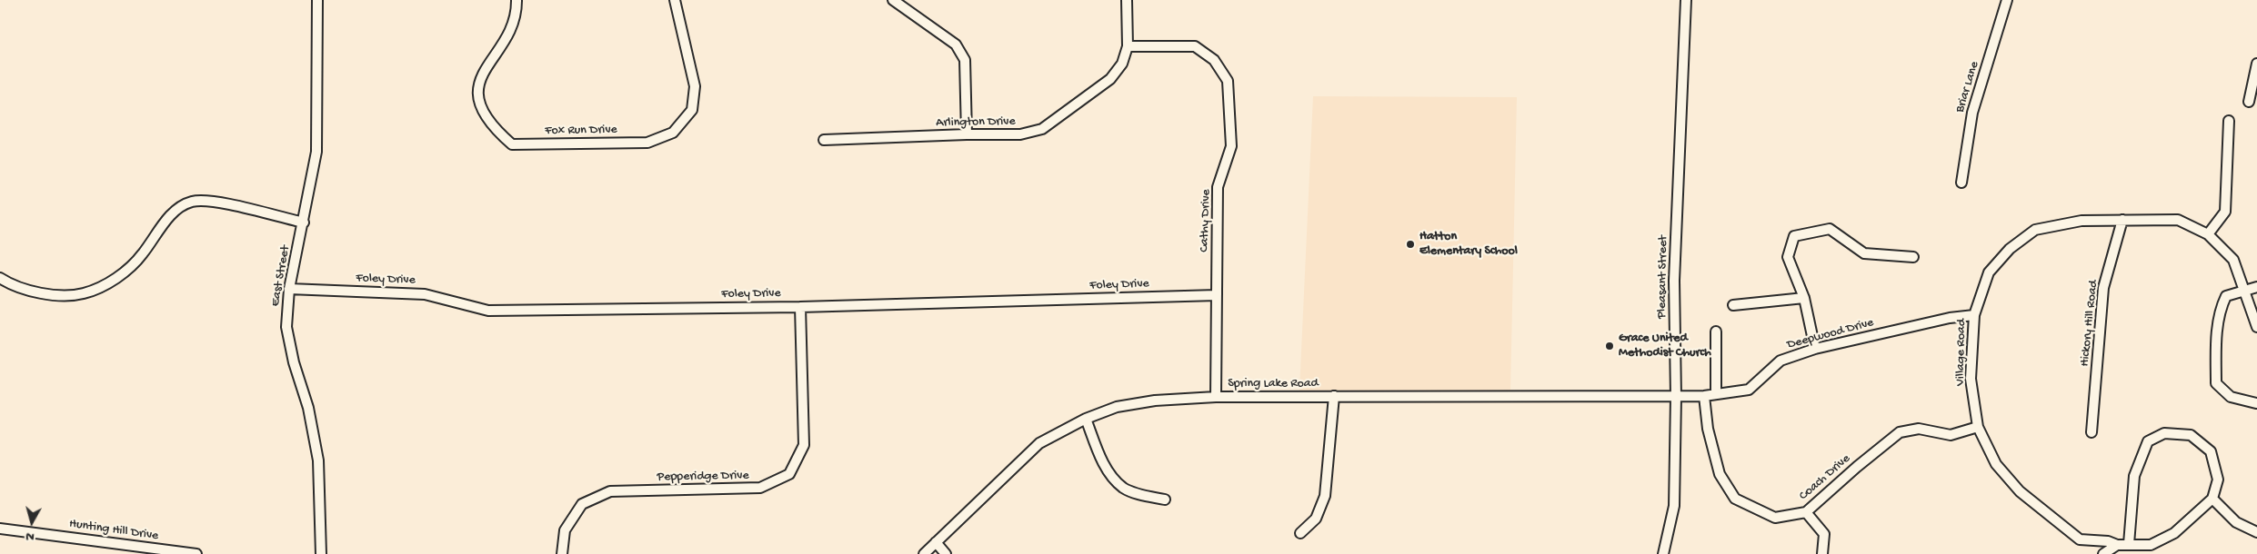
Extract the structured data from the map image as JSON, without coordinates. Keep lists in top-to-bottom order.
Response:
{
  "streets": {
    "street": [
      "Briar Lane",
      "Arlington Drive",
      "Fox Run Drive",
      "Cathy Drive",
      "East Street",
      "Pleasant Street",
      "Foley Drive",
      "Hickory Hill Road",
      "Deepwood Drive",
      "Village Road",
      "Spring Lake Road",
      "Pepperidge Drive",
      "Coach Drive",
      "Hunting Hill Drive"
    ]
  },
  "crossings": [
    ["Arlington Drive", "Cathy Drive"],
    ["Cathy Drive", "Foley Drive"],
    ["Cathy Drive", "Spring Lake Road"],
    ["East Street", "Foley Drive"],
    ["Pleasant Street", "Deepwood Drive"],
    ["Pleasant Street", "Spring Lake Road"],
    ["Foley Drive", "Pepperidge Drive"],
    ["Hickory Hill Road", "Village Road"],
    ["Deepwood Drive", "Village Road"],
    ["Deepwood Drive", "Spring Lake Road"],
    ["Deepwood Drive", "Coach Drive"],
    ["Village Road", "Coach Drive"]
  ],
  "places": ["Hatton Elementary School", "Grace United Methodist Church"],
  "north": "bottom"
}
